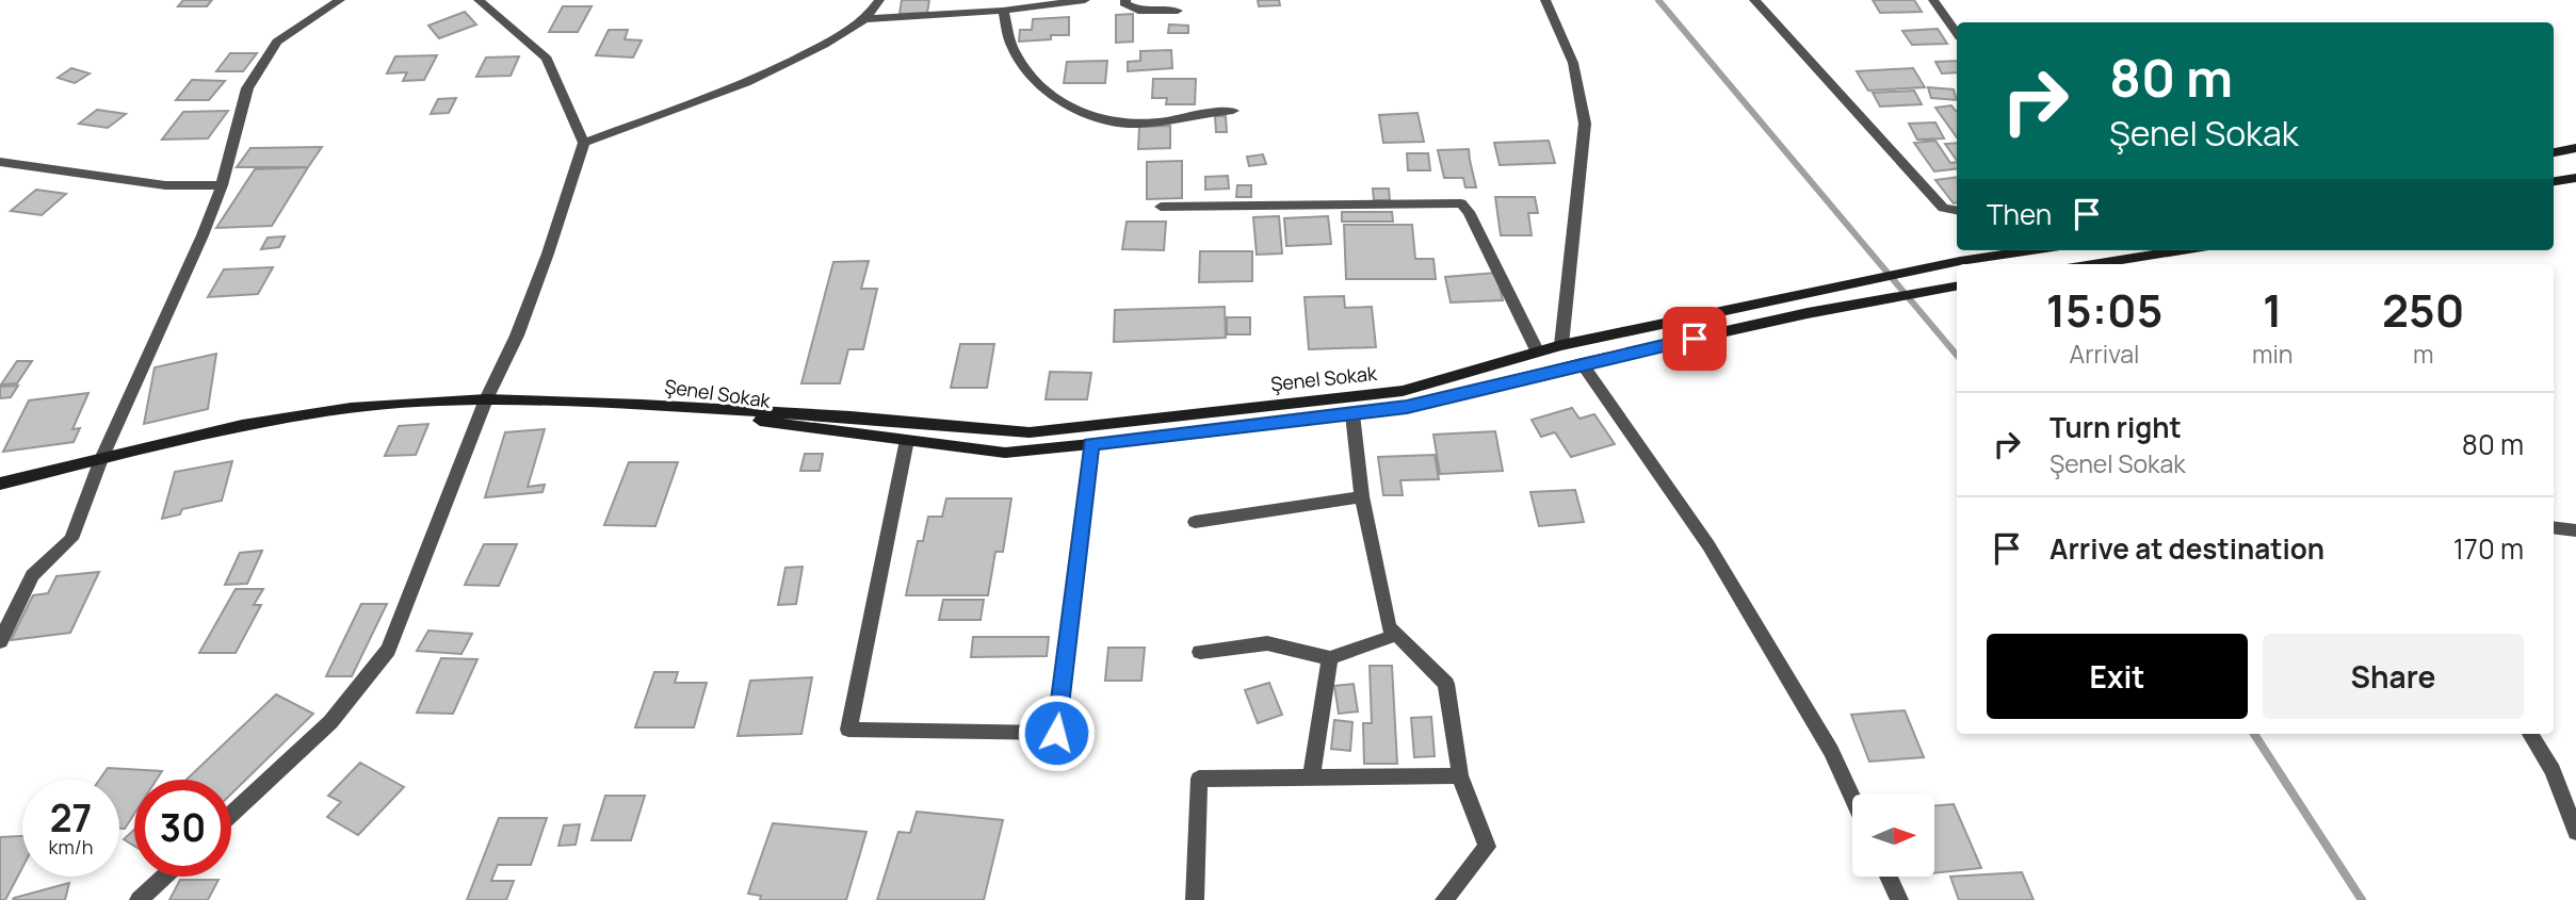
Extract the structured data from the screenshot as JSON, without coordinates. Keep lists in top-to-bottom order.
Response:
{
  "streets": {
    "street": ["Şenel Sokak"]
  },
  "north": "right",
  "page": {
    "turn": ["80 m", "Şenel Sokak"],
    "then": "Then",
    "eta": [
      "15:05",
      "Arrival",
      "1",
      "min",
      "250",
      "m"
    ],
    "list": [
      {
        "name": "Turn right",
        "note": "Şenel Sokak",
        "value": "80 m"
      },
      {
        "name": "Arrive at destination",
        "value": "170 m"
      }
    ],
    "buttons": ["Exit", "Share"],
    "speed": "27 km/h",
    "limit": "30"
  }
}
